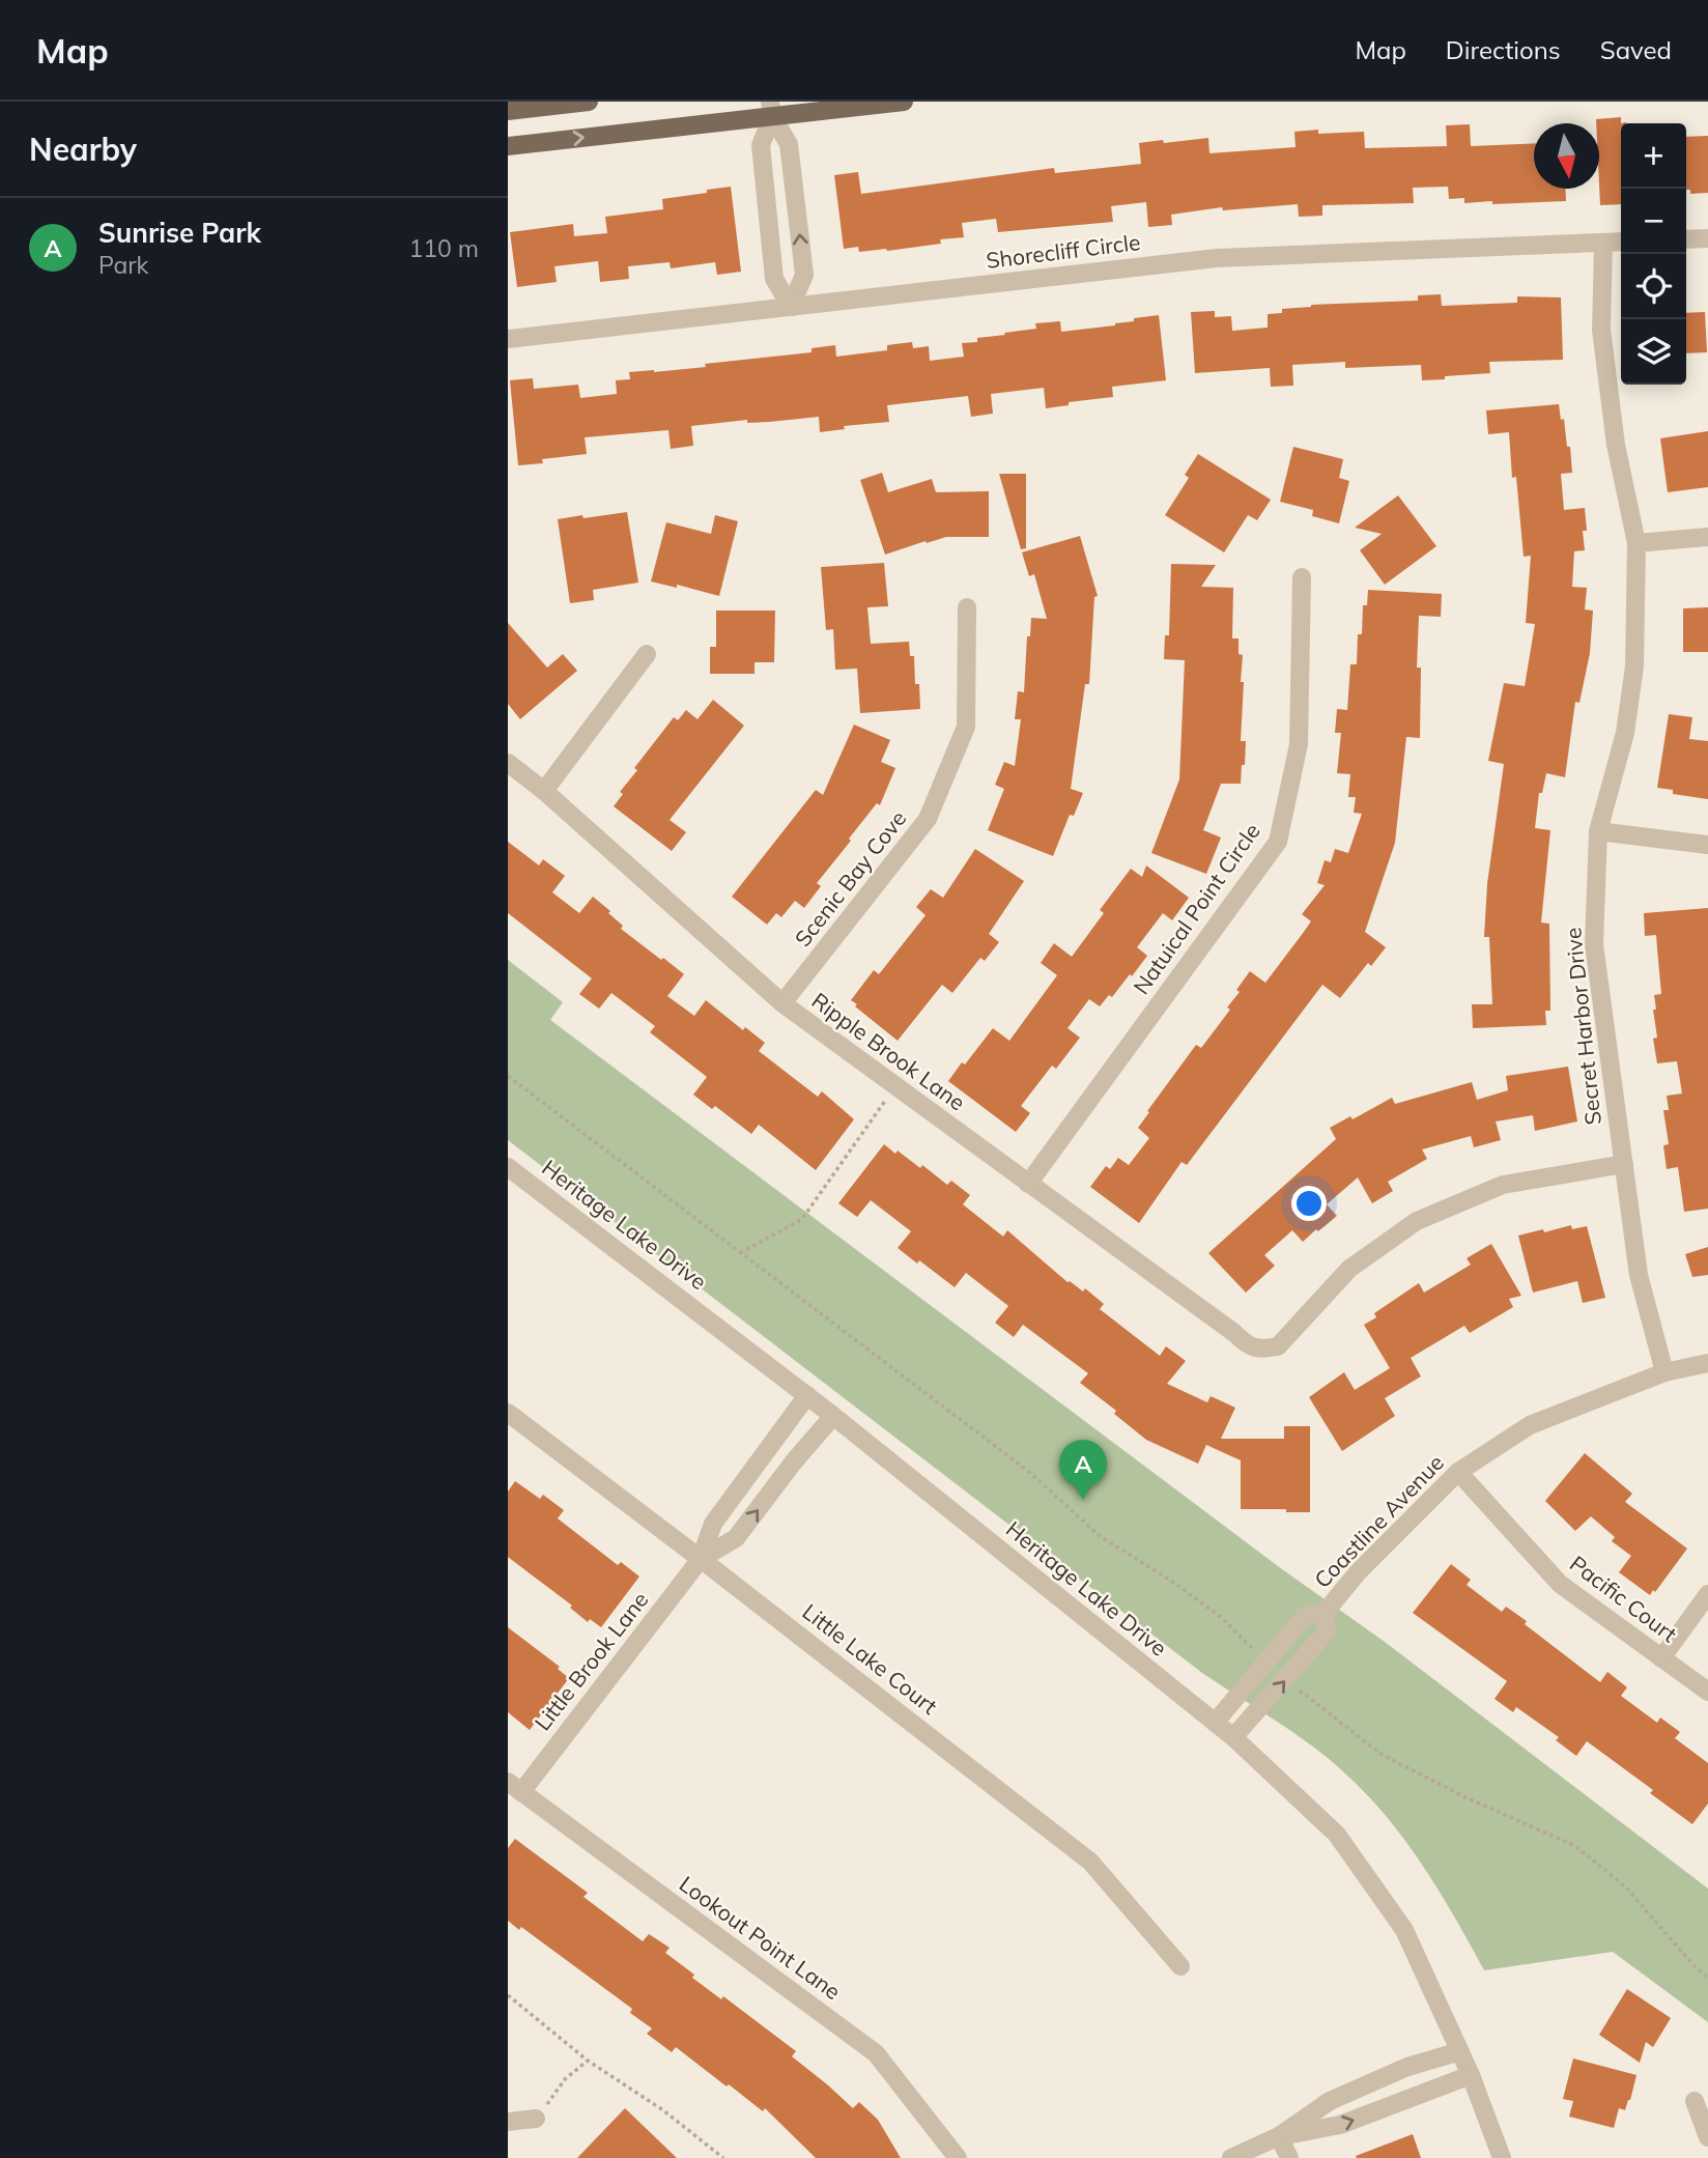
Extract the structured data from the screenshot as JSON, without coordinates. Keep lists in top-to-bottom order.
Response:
{
  "streets": {
    "street": [
      "Shorecliff Circle",
      "Scenic Bay Cove",
      "Natuical Point Circle",
      "Secret Harbor Drive",
      "Ripple Brook Lane",
      "Heritage Lake Drive",
      "Coastline Avenue",
      "Pacific Court",
      "Little Lake Court",
      "Little Brook Lane",
      "Lookout Point Lane"
    ]
  },
  "crossings": [
    ["Shorecliff Circle", "Secret Harbor Drive"],
    ["Scenic Bay Cove", "Ripple Brook Lane"],
    ["Natuical Point Circle", "Ripple Brook Lane"],
    ["Secret Harbor Drive", "Ripple Brook Lane"],
    ["Secret Harbor Drive", "Coastline Avenue"],
    ["Heritage Lake Drive", "Coastline Avenue"],
    ["Heritage Lake Drive", "Little Brook Lane"],
    ["Coastline Avenue", "Pacific Court"],
    ["Little Lake Court", "Little Brook Lane"],
    ["Little Brook Lane", "Lookout Point Lane"]
  ],
  "north": "bottom",
  "page": {
    "header": "Map",
    "nav": ["Map", "Directions", "Saved"],
    "heading": "Nearby",
    "map_buttons": ["+", "−"],
    "list": [
      {
        "mark": "A",
        "name": "Sunrise Park",
        "note": "Park",
        "value": "110 m"
      }
    ],
    "pins": "A"
  }
}
